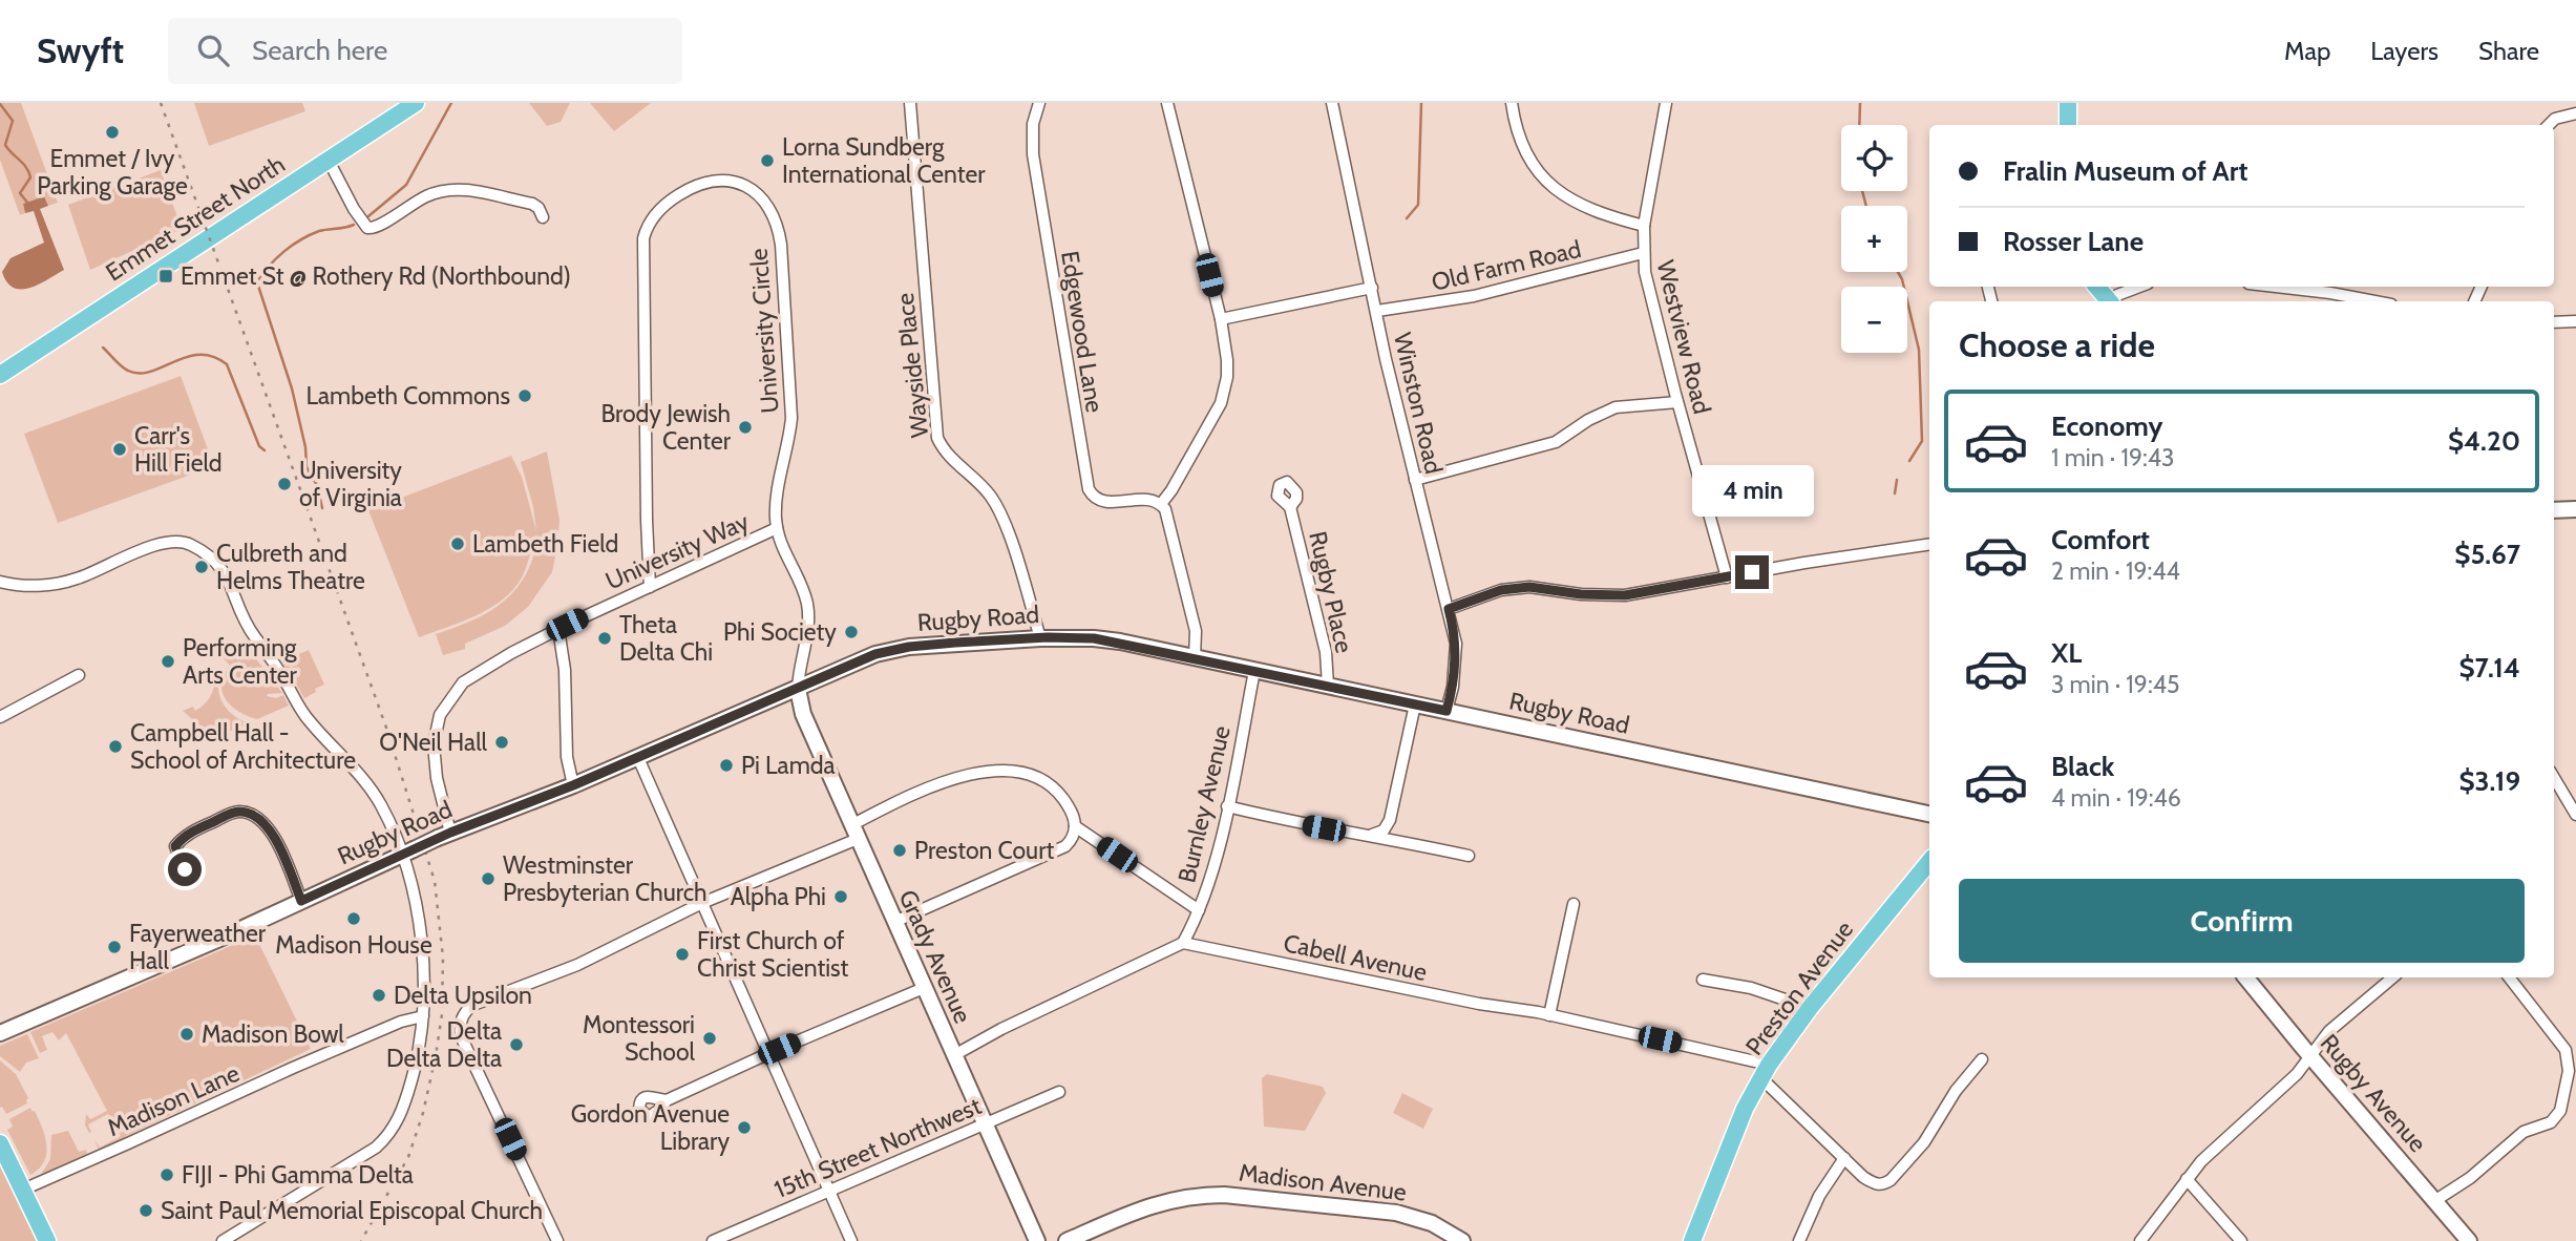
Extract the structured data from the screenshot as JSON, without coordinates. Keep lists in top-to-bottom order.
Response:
{
  "streets": {
    "main road": ["Emmet Street North", "Preston Avenue"],
    "street": [
      "Old Farm Road",
      "University Circle",
      "Edgewood Lane",
      "Westview Road",
      "Wayside Place",
      "Winston Road",
      "University Way",
      "Rugby Place",
      "Rugby Road",
      "Burnley Avenue",
      "Grady Avenue",
      "Cabell Avenue",
      "Rugby Avenue",
      "Madison Lane",
      "15th Street Northwest",
      "Madison Avenue"
    ]
  },
  "crossings": [
    ["Old Farm Road", "Westview Road"],
    ["Old Farm Road", "Winston Road"],
    ["University Circle", "University Way"],
    ["University Circle", "Rugby Road"],
    ["University Circle", "Grady Avenue"],
    ["Wayside Place", "Rugby Road"],
    ["Winston Road", "Rugby Road"],
    ["University Way", "Rugby Road"],
    ["Rugby Place", "Rugby Road"],
    ["Rugby Road", "Burnley Avenue"],
    ["Rugby Road", "Grady Avenue"],
    ["Burnley Avenue", "Cabell Avenue"],
    ["Grady Avenue", "15th Street Northwest"],
    ["Cabell Avenue", "Preston Avenue"]
  ],
  "places": {
    "other": [
      "Emmet / Ivy Parking Garage",
      "Lorna Sundberg International Center",
      "Lambeth Commons",
      "Brody Jewish Center",
      "Carr's Hill Field",
      "University of Virginia",
      "Lambeth Field",
      "Culbreth and Helms Theatre",
      "Phi Society",
      "Theta Delta Chi",
      "Performing Arts Center",
      "O'Neil Hall",
      "Campbell Hall - School of Architecture",
      "Pi Lamda",
      "Preston Court",
      "Westminster Presbyterian Church",
      "Alpha Phi",
      "Madison House",
      "Fayerweather Hall",
      "First Church of Christ Scientist",
      "Delta Upsilon",
      "Madison Bowl",
      "Montessori School",
      "Delta Delta Delta",
      "Gordon Avenue Library",
      "FIJI - Phi Gamma Delta",
      "Saint Paul Memorial Episcopal Church"
    ],
    "transit": ["Emmet St @ Rothery Rd (Northbound)"]
  },
  "page": {
    "header": "Swyft",
    "search": "Search here",
    "nav": ["Map", "Layers", "Share"],
    "map_buttons": ["+", "−"],
    "banner": ["Fralin Museum of Art", "Rosser Lane"],
    "heading": "Choose a ride",
    "list": [
      {
        "name": "Economy",
        "note": "1 min · 19:43",
        "value": "$4.20"
      },
      {
        "name": "Comfort",
        "note": "2 min · 19:44",
        "value": "$5.67"
      },
      {
        "name": "XL",
        "note": "3 min · 19:45",
        "value": "$7.14"
      },
      {
        "name": "Black",
        "note": "4 min · 19:46",
        "value": "$3.19"
      }
    ],
    "bubble": "4 min",
    "buttons": "Confirm"
  }
}
